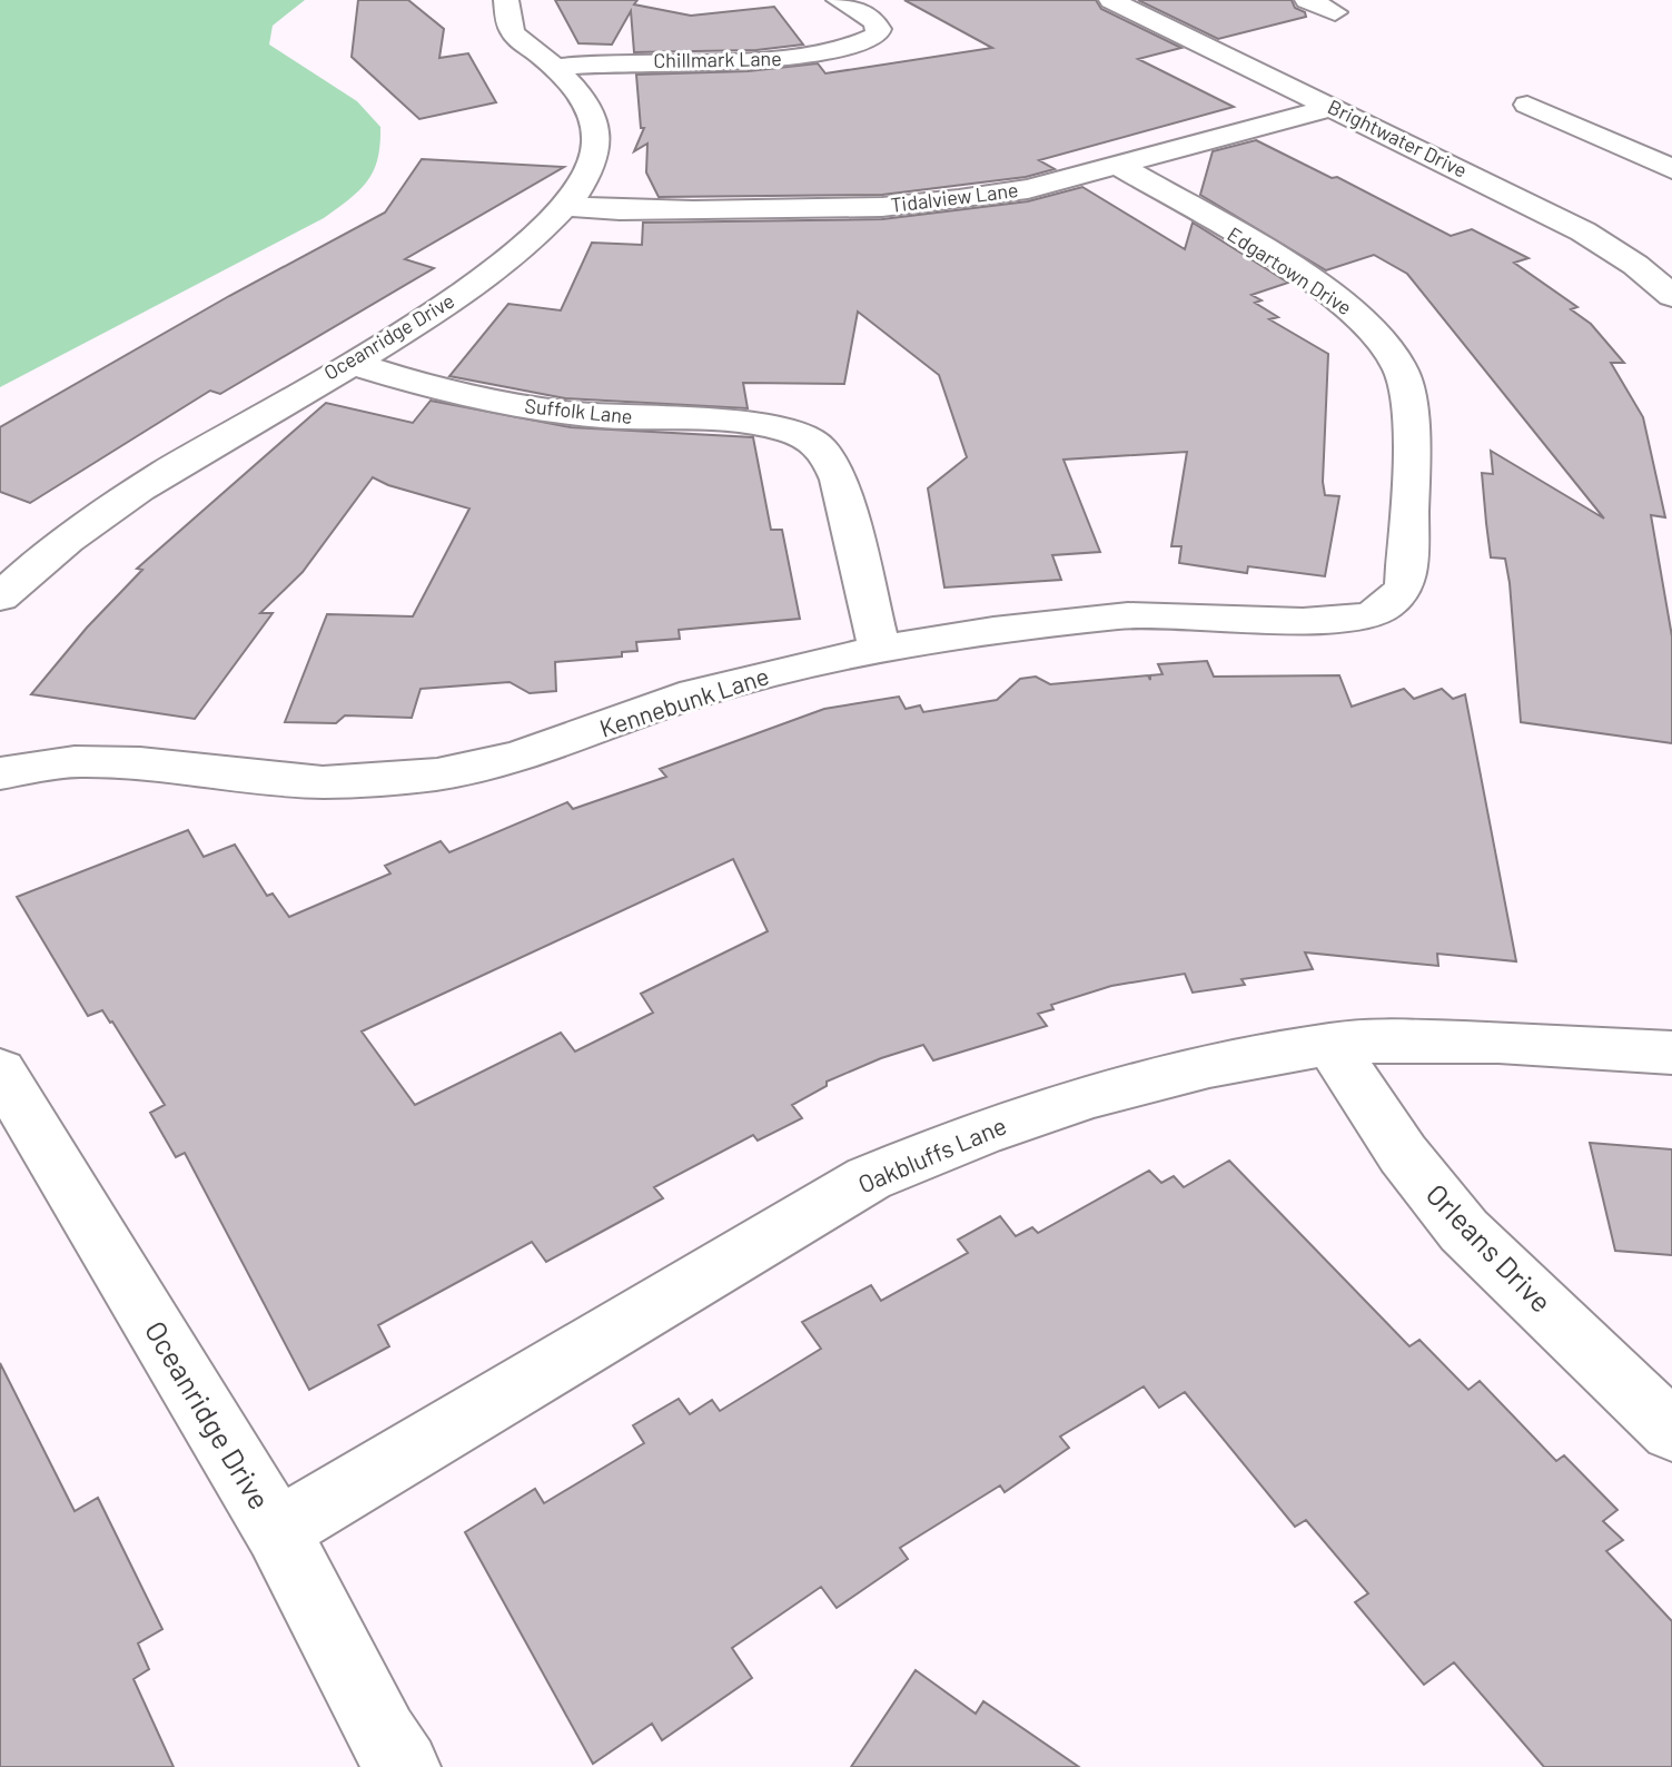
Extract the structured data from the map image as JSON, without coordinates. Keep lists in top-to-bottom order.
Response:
{
  "streets": {
    "street": [
      "Chillmark Lane",
      "Brightwater Drive",
      "Tidalview Lane",
      "Edgartown Drive",
      "Oceanridge Drive",
      "Suffolk Lane",
      "Kennebunk Lane",
      "Oakbluffs Lane",
      "Orleans Drive"
    ]
  },
  "crossings": [
    ["Chillmark Lane", "Oceanridge Drive"],
    ["Brightwater Drive", "Tidalview Lane"],
    ["Tidalview Lane", "Edgartown Drive"],
    ["Tidalview Lane", "Oceanridge Drive"],
    ["Edgartown Drive", "Kennebunk Lane"],
    ["Oceanridge Drive", "Suffolk Lane"],
    ["Oceanridge Drive", "Oakbluffs Lane"],
    ["Suffolk Lane", "Kennebunk Lane"],
    ["Oakbluffs Lane", "Orleans Drive"]
  ]
}
